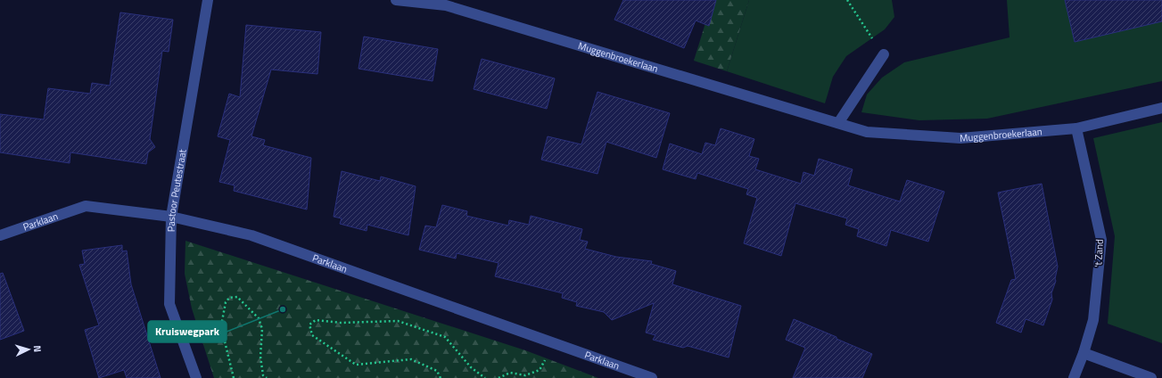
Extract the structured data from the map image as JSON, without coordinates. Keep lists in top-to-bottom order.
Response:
{
  "streets": {
    "street": [
      "Muggenbroekerlaan",
      "Pastoor Peutestraat",
      "Parklaan",
      "'t Zand"
    ]
  },
  "crossings": [
    ["Muggenbroekerlaan", "'t Zand"],
    ["Pastoor Peutestraat", "Parklaan"]
  ],
  "places": ["Kruiswegpark"],
  "north": "right"
}
